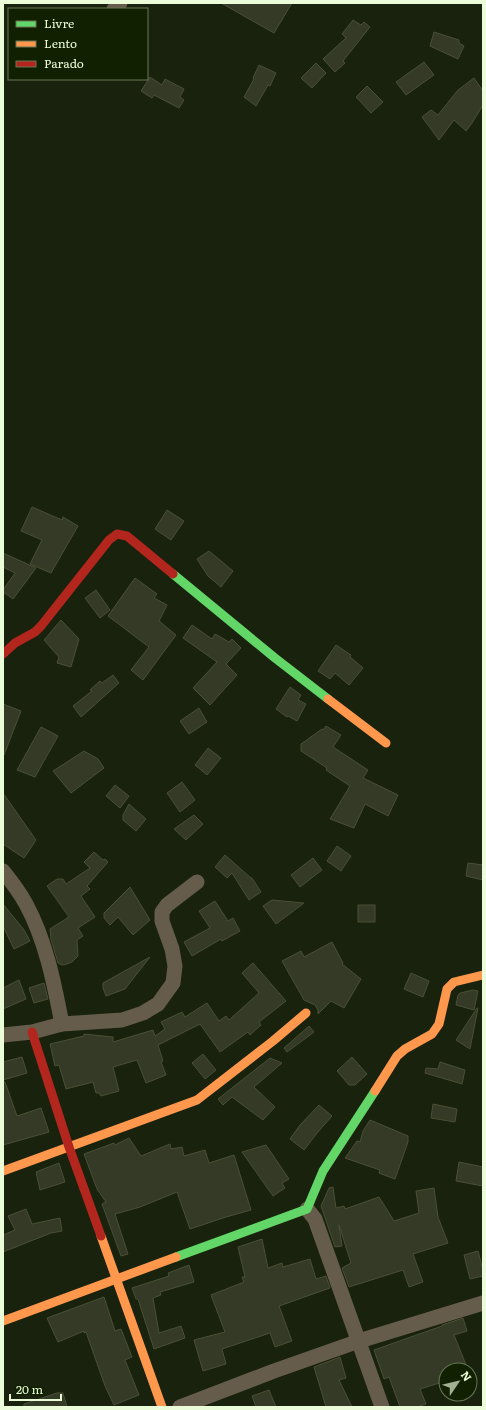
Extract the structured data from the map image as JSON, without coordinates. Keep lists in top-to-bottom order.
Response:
{
  "legend": ["Livre", "Lento", "Parado"],
  "scale_bar": "20 m",
  "north": "top right"
}
